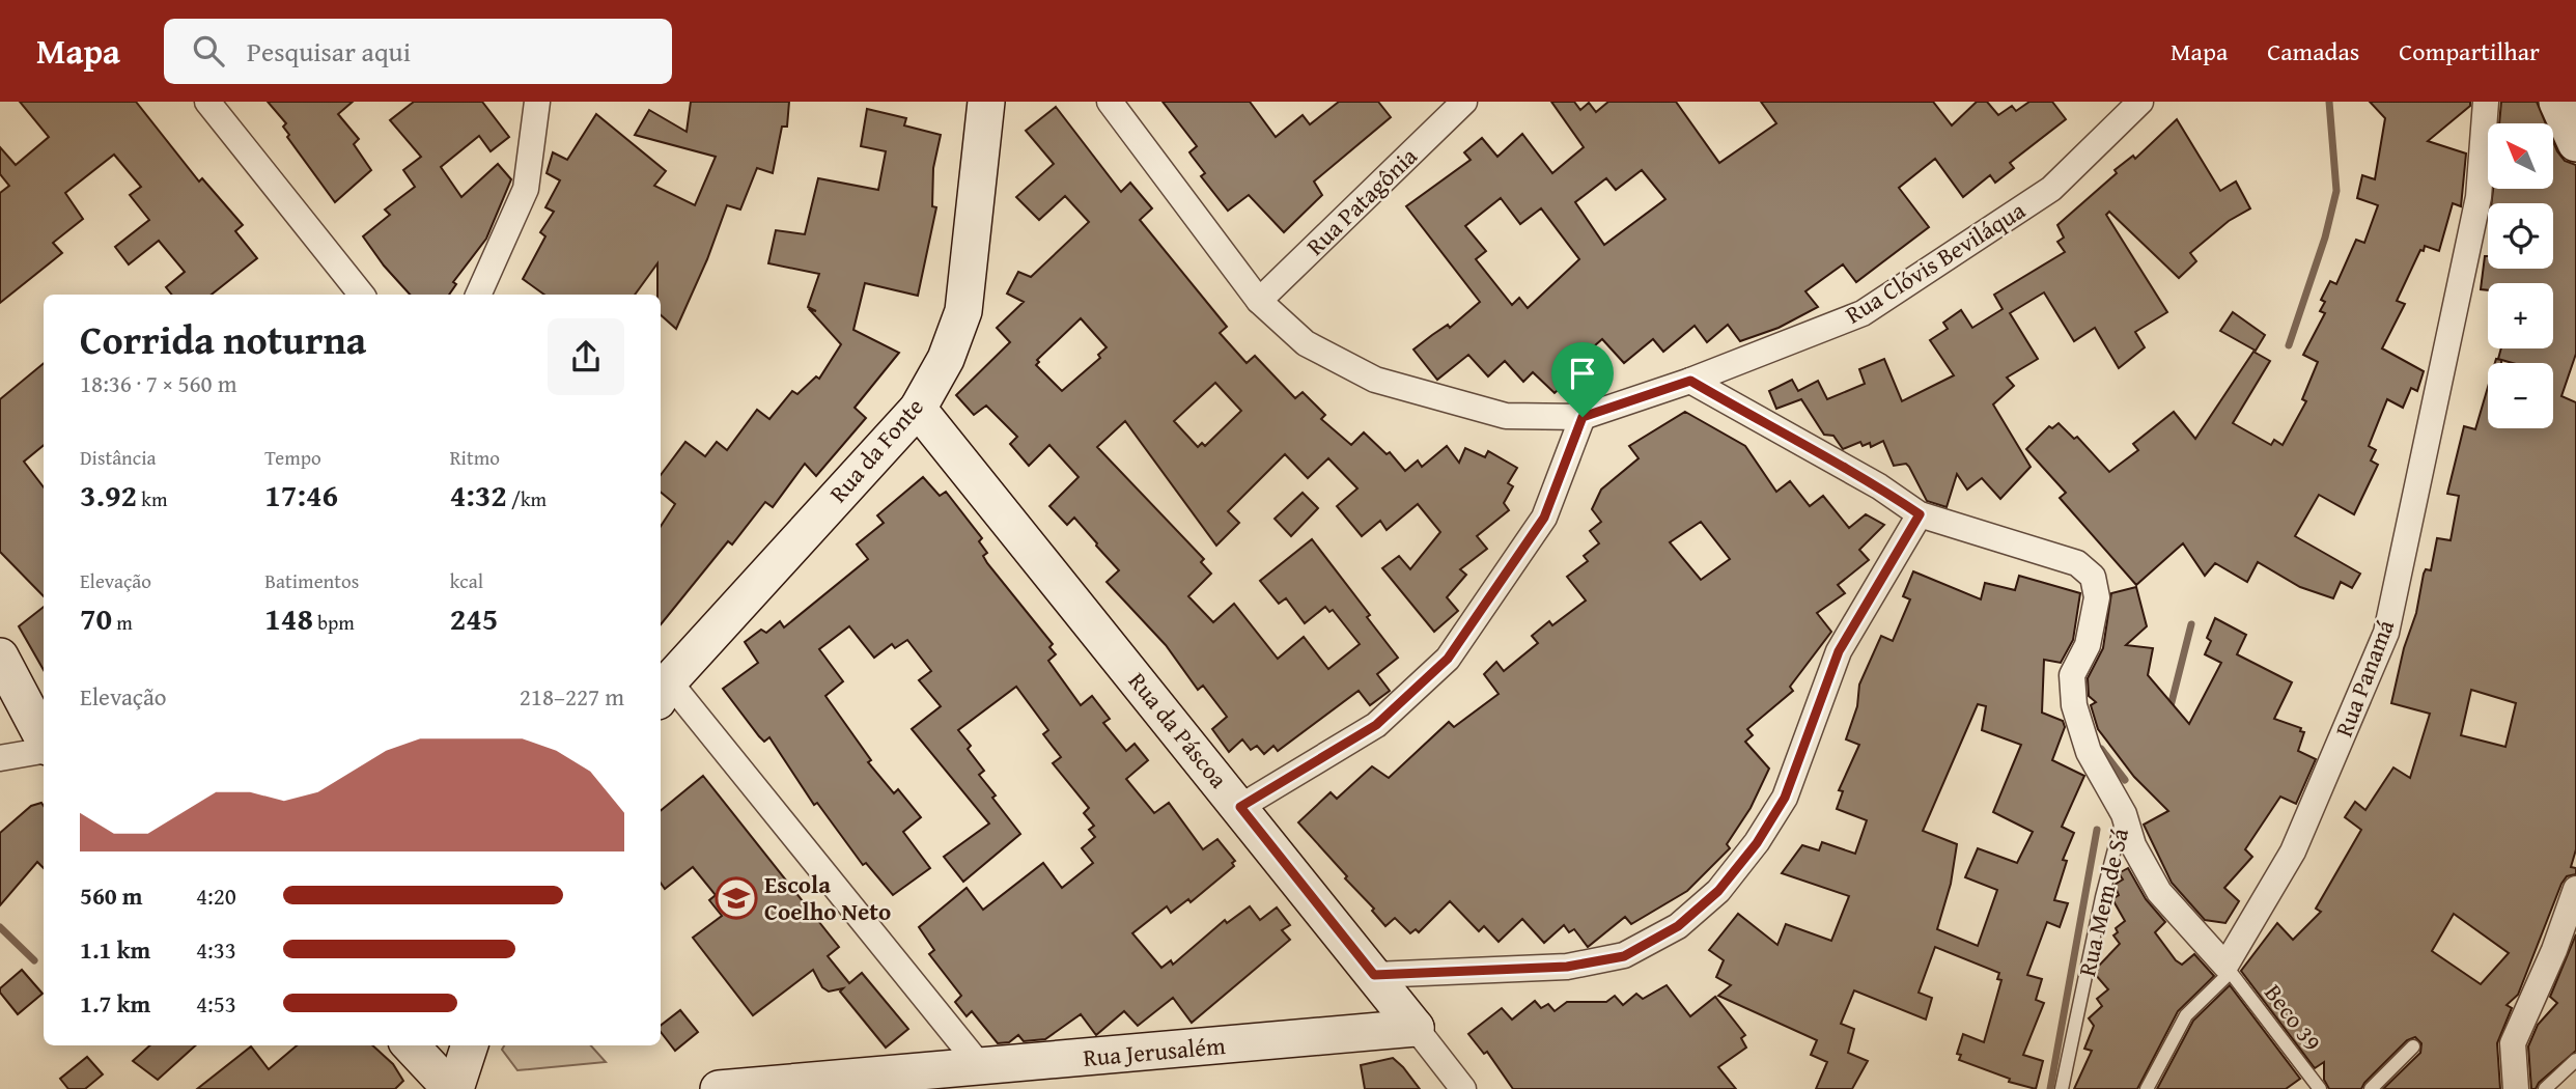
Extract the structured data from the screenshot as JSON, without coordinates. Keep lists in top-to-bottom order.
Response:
{
  "streets": {
    "street": [
      "Rua Patagônia",
      "Rua Clóvis Beviláqua",
      "Rua da Fonte",
      "Rua Panamá",
      "Rua da Páscoa",
      "Rua Mem de Sá",
      "Rua Jerusalém"
    ],
    "lane": ["Beco 39"]
  },
  "crossings": [
    ["Rua Patagônia", "Rua Clóvis Beviláqua"],
    ["Rua da Fonte", "Rua da Páscoa"],
    ["Rua Panamá", "Beco 39"],
    ["Rua da Páscoa", "Rua Jerusalém"]
  ],
  "places": {
    "school or university": ["Escola Coelho Neto"]
  },
  "north": "top left",
  "page": {
    "header": "Mapa",
    "search": "Pesquisar aqui",
    "nav": ["Mapa", "Camadas", "Compartilhar"],
    "map_buttons": ["+", "−"],
    "heading": ["Corrida noturna", "18:36 · 7 × 560 m"],
    "stats": [
      ["Distância", "3.92 km"],
      ["Tempo", "17:46"],
      ["Ritmo", "4:32 /km"],
      ["Elevação", "70 m"],
      ["Batimentos", "148 bpm"],
      ["kcal", "245"]
    ],
    "chart": ["Elevação", "218–227 m"],
    "list": [
      {
        "name": "560 m",
        "note": "4:20"
      },
      {
        "name": "1.1 km",
        "note": "4:33"
      },
      {
        "name": "1.7 km",
        "note": "4:53"
      }
    ]
  }
}
